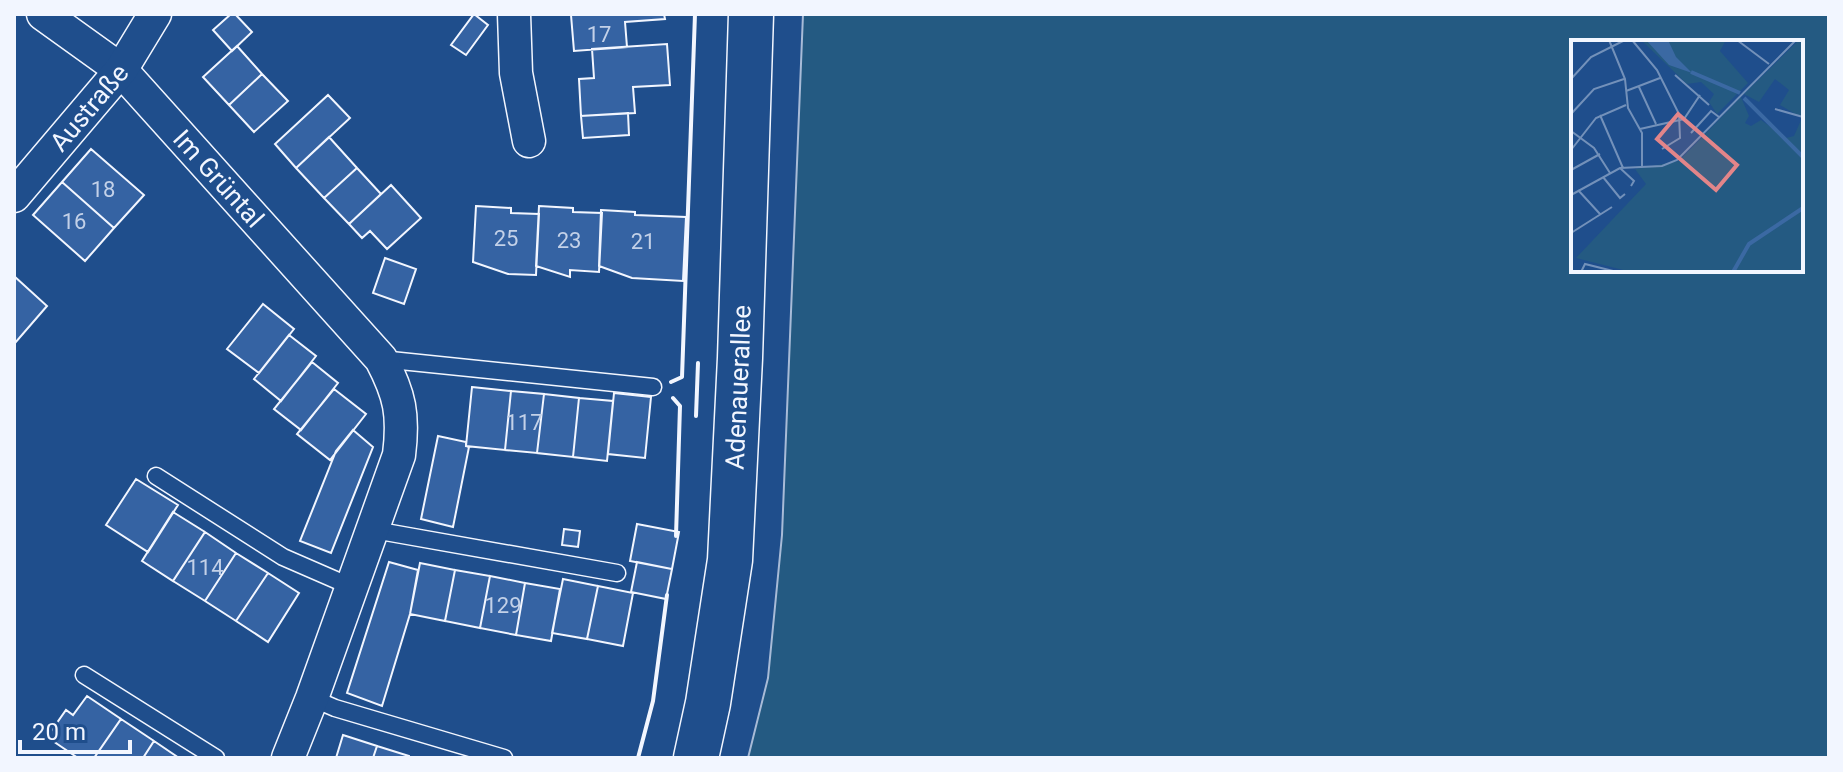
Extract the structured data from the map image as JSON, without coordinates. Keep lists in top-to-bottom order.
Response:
{
  "streets": {
    "main road": ["Adenauerallee"],
    "street": ["Austraße", "Im Grüntal"]
  },
  "crossings": [
    ["Austraße", "Im Grüntal"]
  ],
  "house_numbers": [
    "17",
    "18",
    "16",
    "25",
    "23",
    "21",
    "117",
    "114",
    "129"
  ],
  "scale_bar": "20 m"
}
